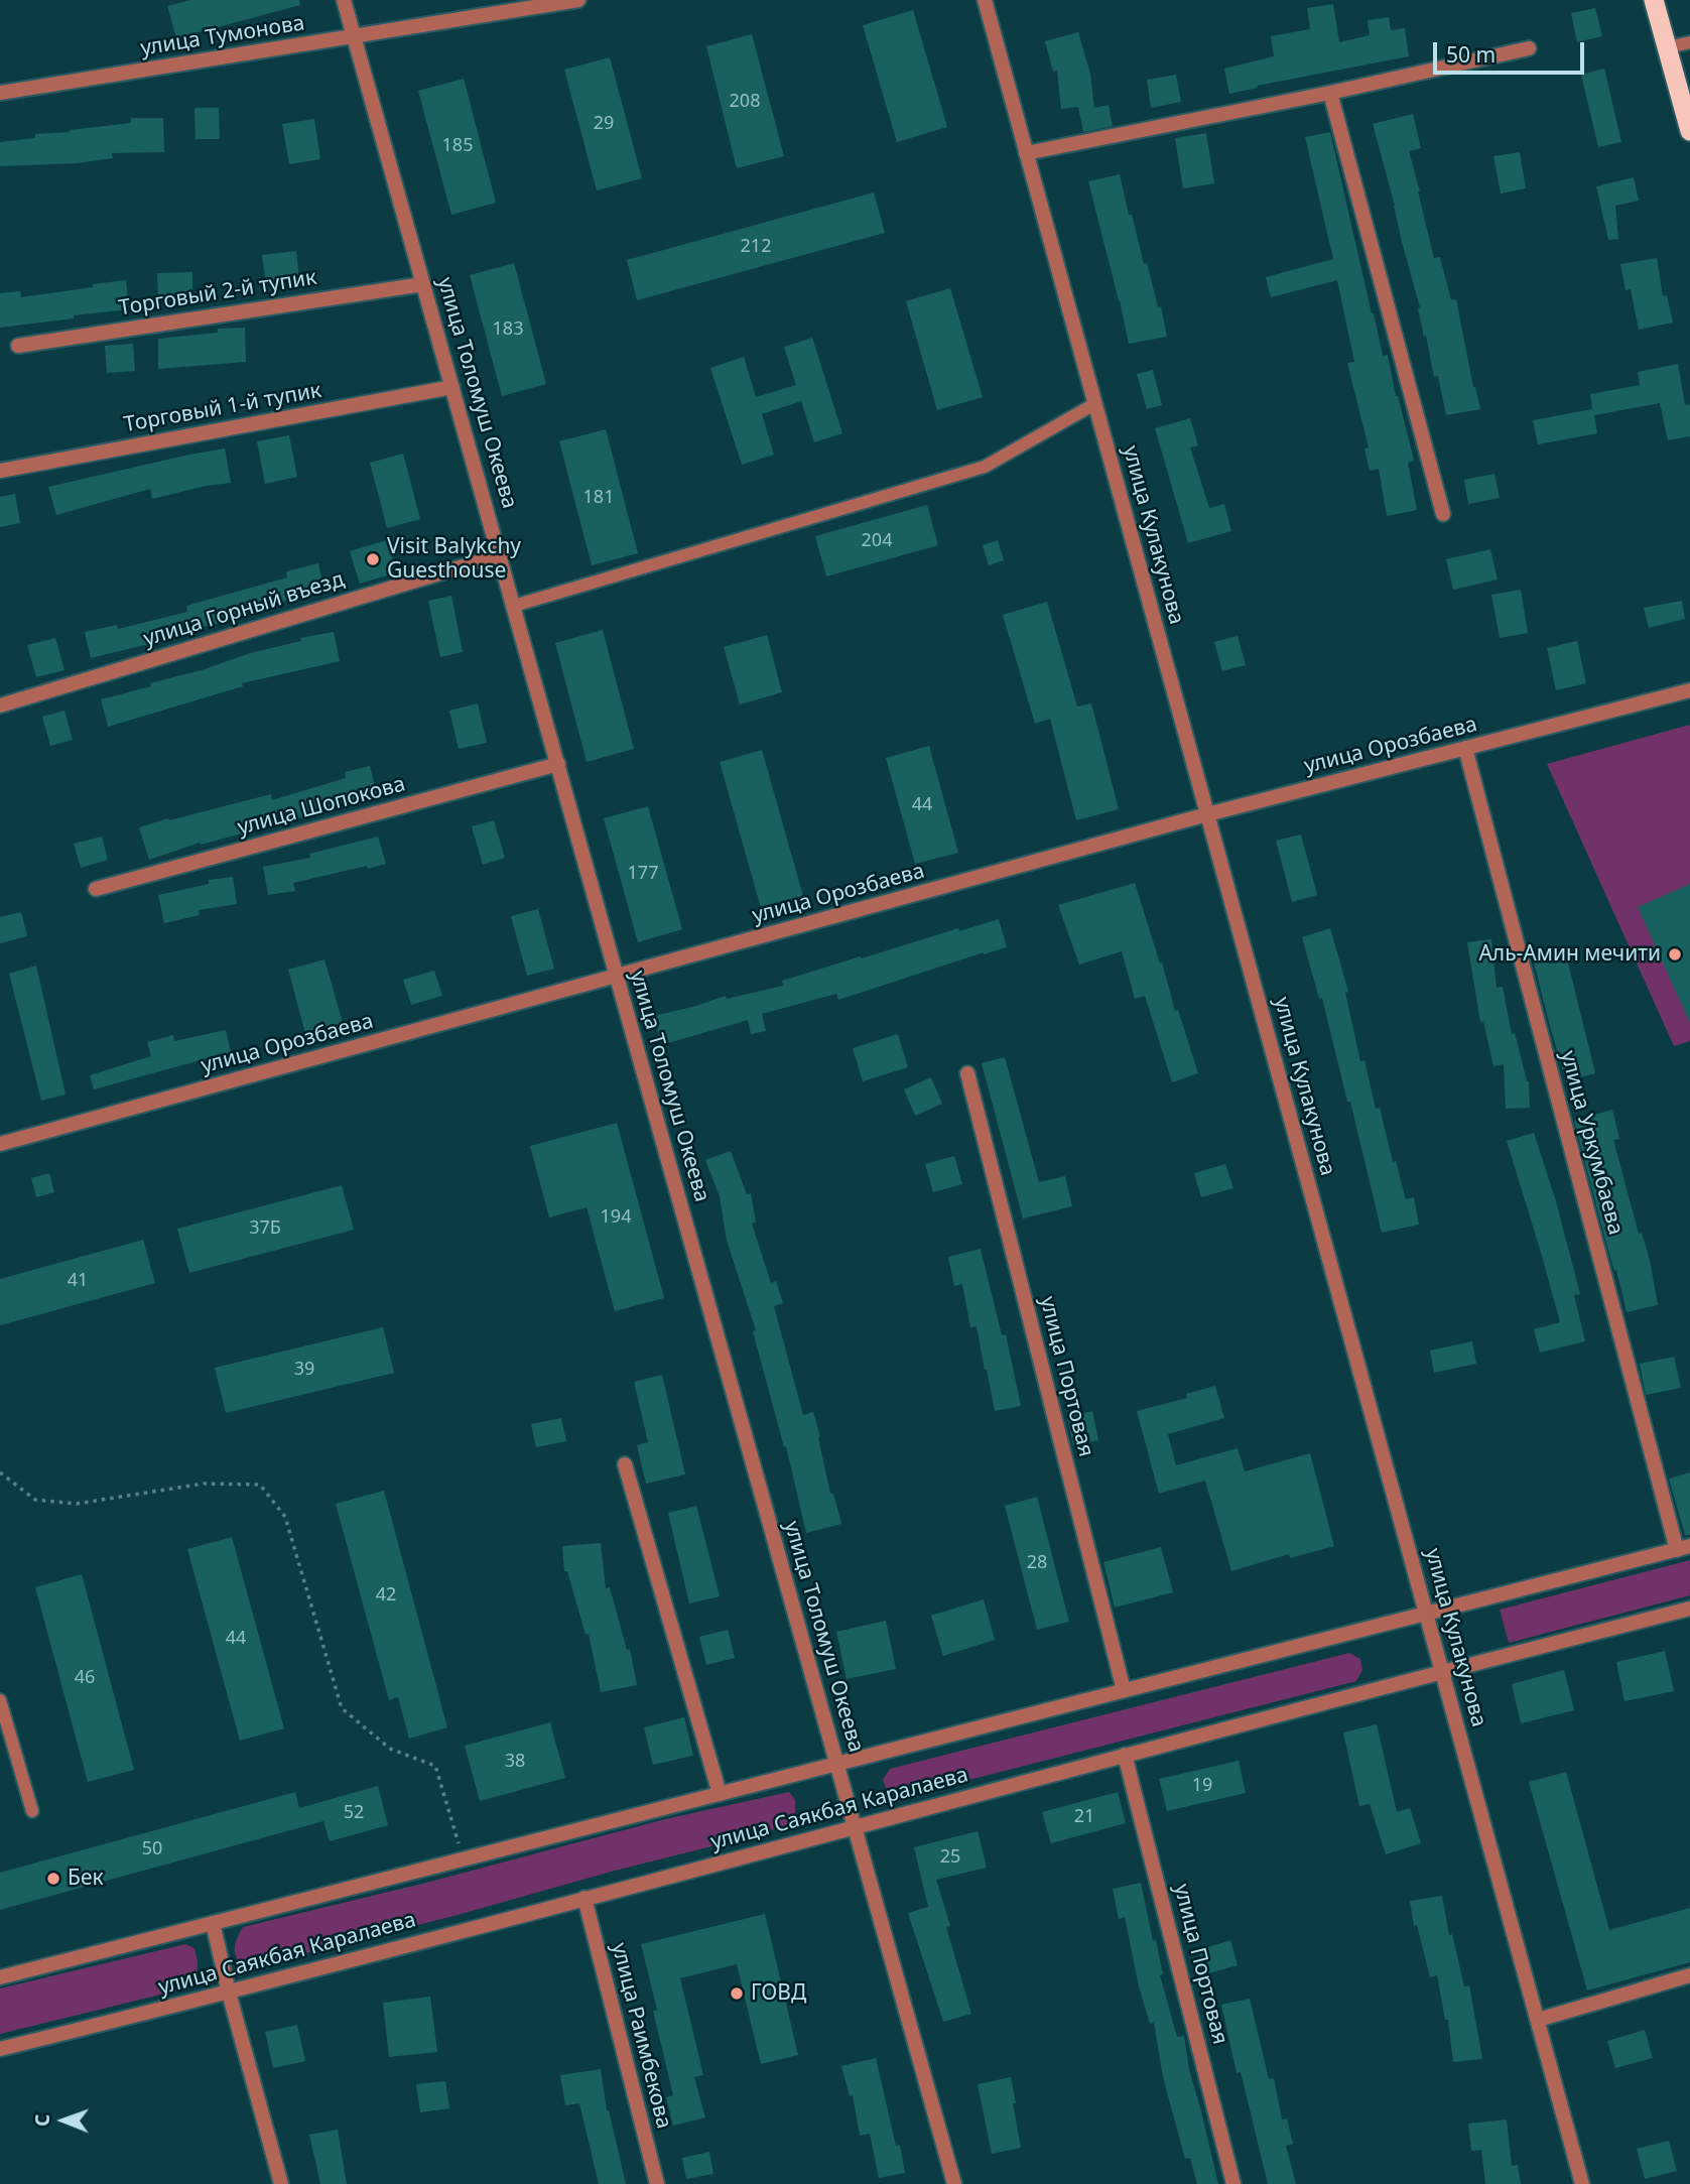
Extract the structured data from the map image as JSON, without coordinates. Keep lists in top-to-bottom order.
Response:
{
  "streets": {
    "street": [
      "улица Тумонова",
      "Торговый 2-й тупик",
      "улица Толомуш Океева",
      "Торговый 1-й тупик",
      "улица Кулакунова",
      "улица Горный въезд",
      "улица Орозбаева",
      "улица Шопокова",
      "улица Уркумбаева",
      "улица Портовая",
      "улица Саякбая Каралаева",
      "улица Раимбекова"
    ]
  },
  "crossings": [
    ["улица Тумонова", "улица Толомуш Океева"],
    ["Торговый 2-й тупик", "улица Толомуш Океева"],
    ["улица Толомуш Океева", "Торговый 1-й тупик"],
    ["улица Толомуш Океева", "улица Горный въезд"],
    ["улица Толомуш Океева", "улица Орозбаева"],
    ["улица Толомуш Океева", "улица Шопокова"],
    ["улица Толомуш Океева", "улица Саякбая Каралаева"],
    ["улица Кулакунова", "улица Орозбаева"],
    ["улица Кулакунова", "улица Саякбая Каралаева"],
    ["улица Орозбаева", "улица Уркумбаева"],
    ["улица Уркумбаева", "улица Саякбая Каралаева"],
    ["улица Портовая", "улица Саякбая Каралаева"],
    ["улица Саякбая Каралаева", "улица Раимбекова"]
  ],
  "places": [
    "Visit Balykchy Guesthouse",
    "Аль-Амин мечити",
    "Бек",
    "ГОВД"
  ],
  "house_numbers": [
    "208",
    "29",
    "185",
    "212",
    "183",
    "181",
    "204",
    "44",
    "177",
    "194",
    "37Б",
    "41",
    "39",
    "28",
    "42",
    "44",
    "46",
    "38",
    "19",
    "52",
    "21",
    "50",
    "25"
  ],
  "scale_bar": "50 m",
  "north": "left"
}
